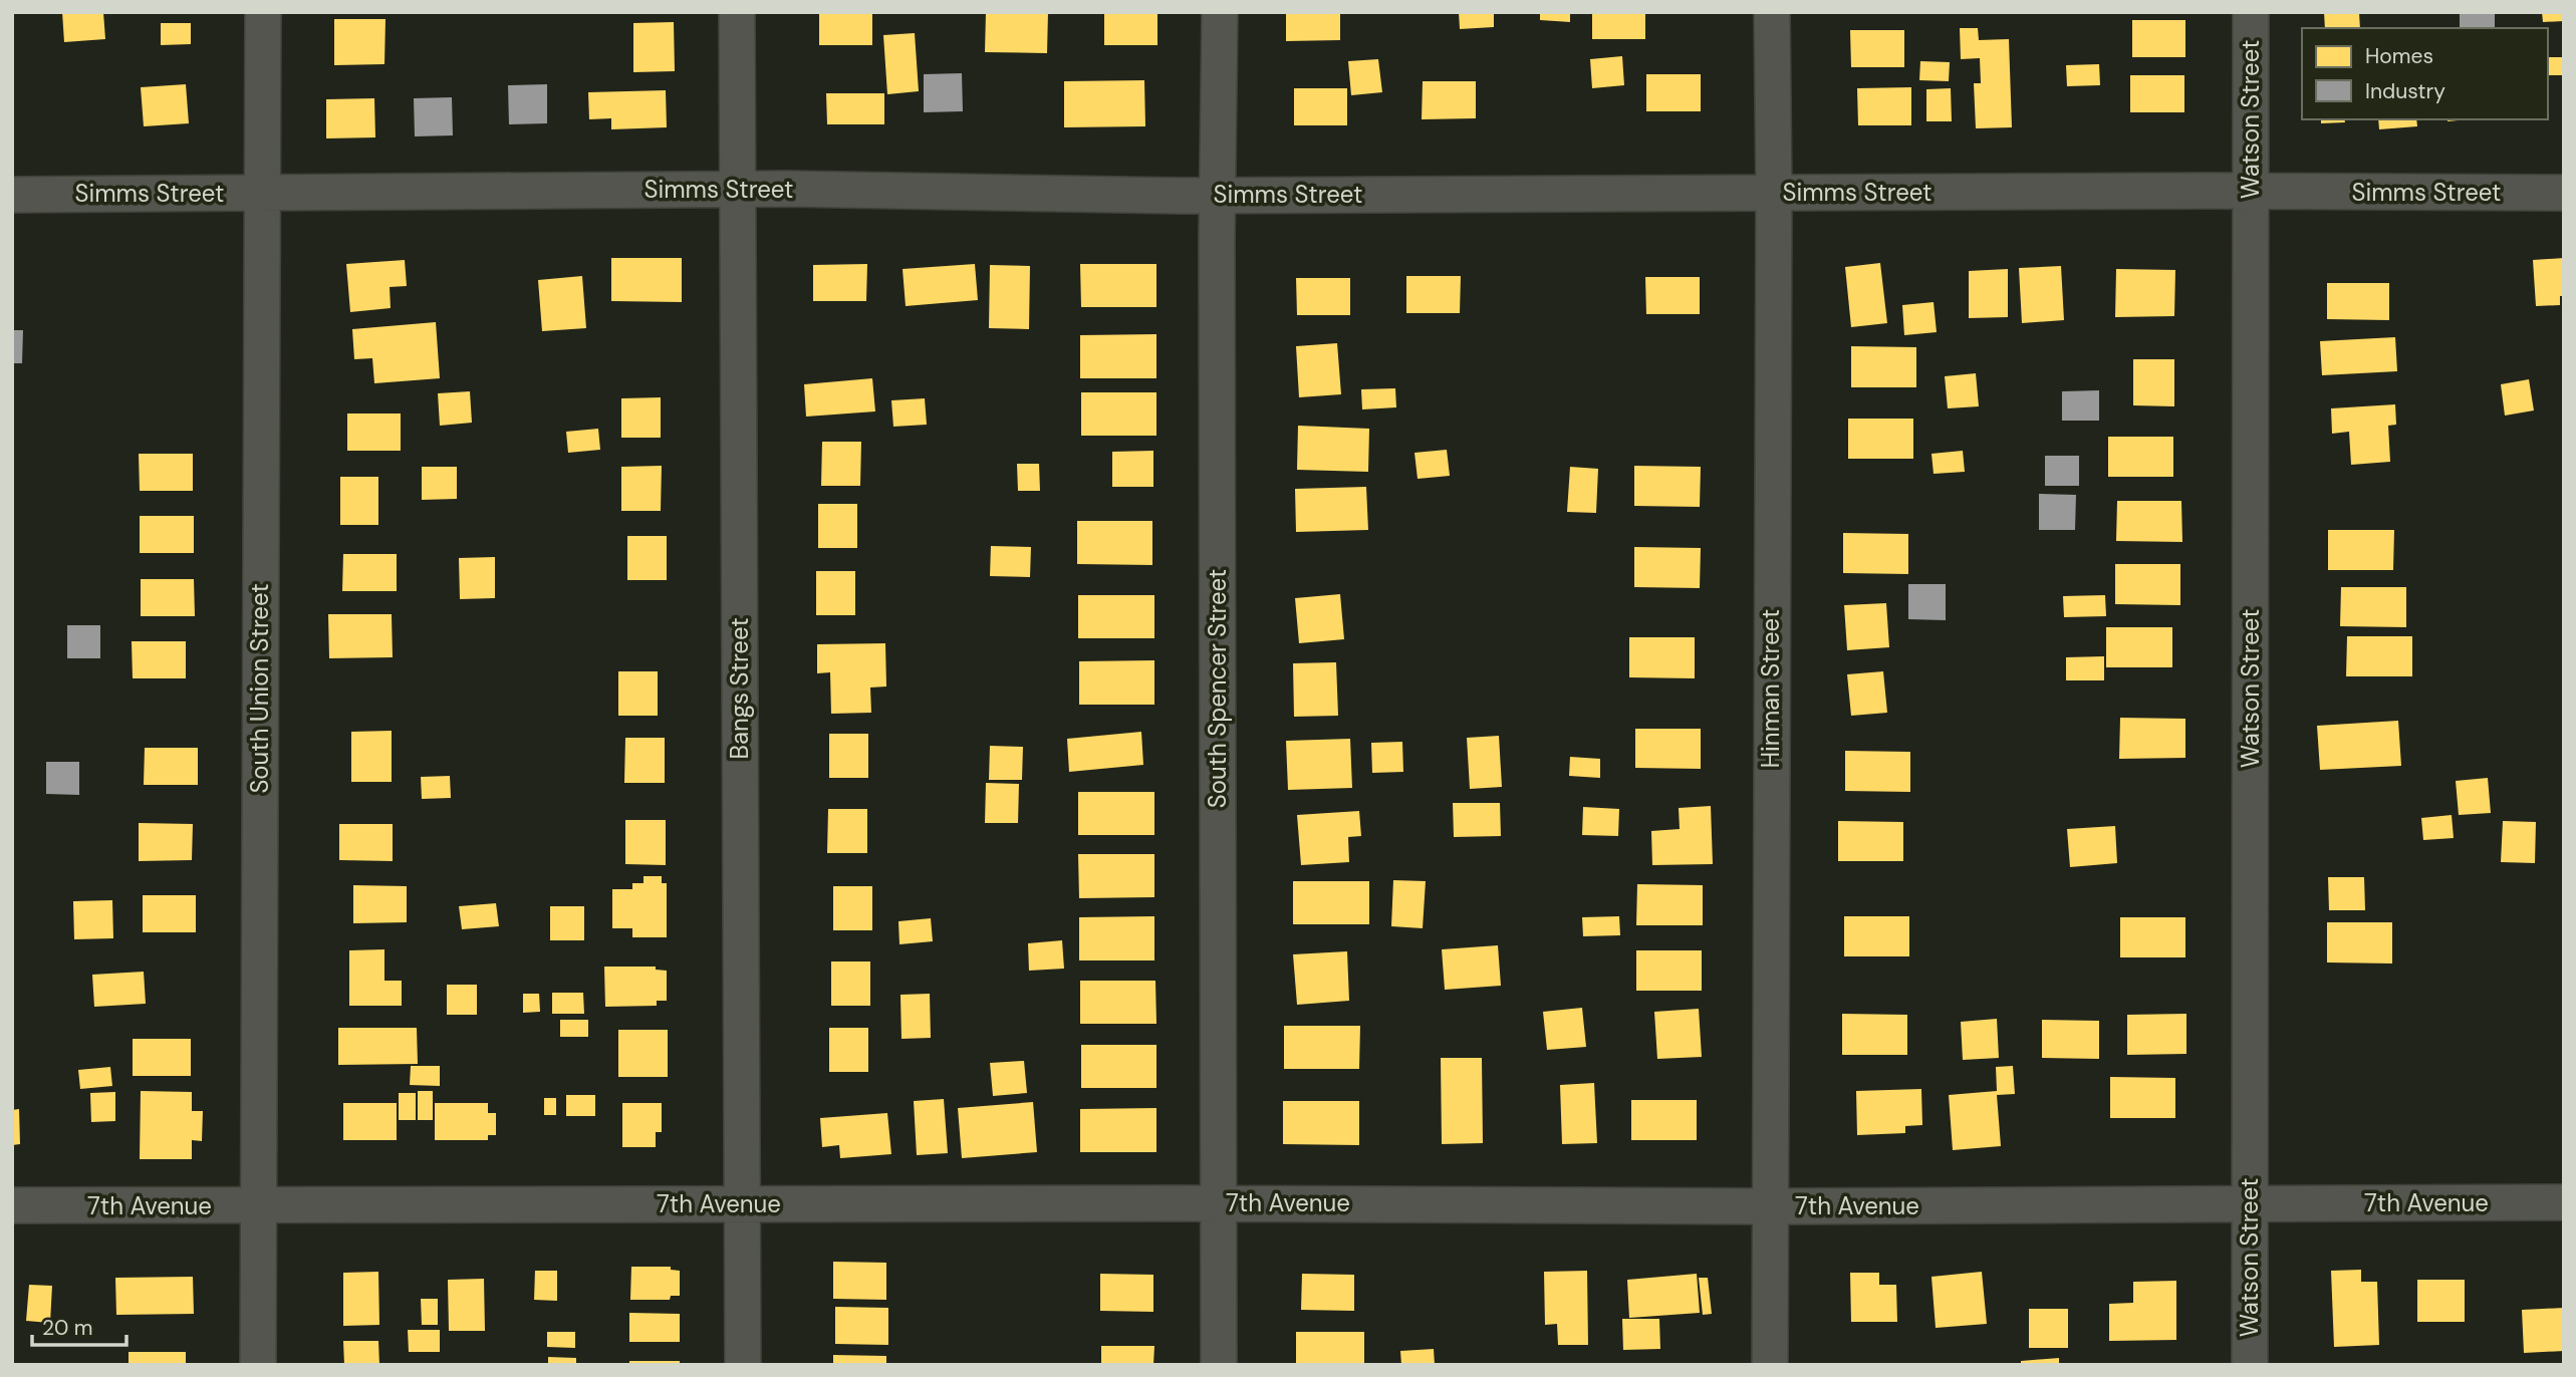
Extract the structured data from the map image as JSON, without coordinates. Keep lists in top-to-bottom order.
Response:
{
  "streets": {
    "street": [
      "Watson Street",
      "Simms Street",
      "South Union Street",
      "Bangs Street",
      "South Spencer Street",
      "Hinman Street",
      "7th Avenue"
    ]
  },
  "crossings": [
    ["Watson Street", "Simms Street"],
    ["Watson Street", "7th Avenue"],
    ["Simms Street", "South Union Street"],
    ["Simms Street", "Bangs Street"],
    ["Simms Street", "South Spencer Street"],
    ["Simms Street", "Hinman Street"],
    ["South Union Street", "7th Avenue"],
    ["Bangs Street", "7th Avenue"],
    ["South Spencer Street", "7th Avenue"],
    ["Hinman Street", "7th Avenue"]
  ],
  "legend": ["Homes", "Industry"],
  "scale_bar": "20 m"
}
